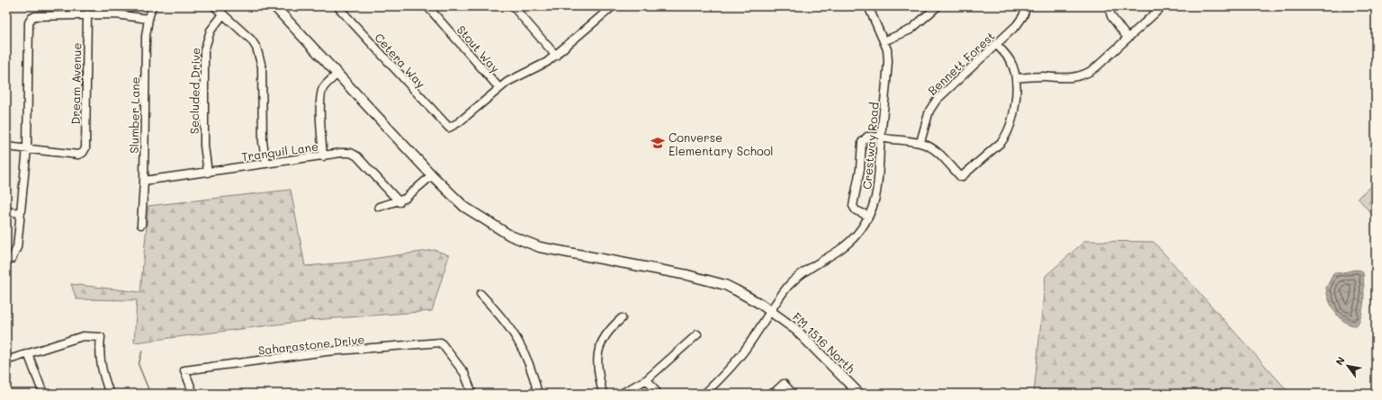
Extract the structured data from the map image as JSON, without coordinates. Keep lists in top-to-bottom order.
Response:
{
  "streets": {
    "main road": ["FM 1516 North"],
    "street": [
      "Stout Way",
      "Cetera Way",
      "Bennett Forest",
      "Dream Avenue",
      "Secluded Drive",
      "Slumber Lane",
      "Crestway Road",
      "Tranquil Lane",
      "Saharastone Drive"
    ]
  },
  "crossings": [
    ["Stout Way", "Cetera Way"],
    ["Secluded Drive", "Tranquil Lane"],
    ["Slumber Lane", "Tranquil Lane"],
    ["Crestway Road", "FM 1516 North"]
  ],
  "places": {
    "school or university": ["Converse Elementary School"]
  },
  "north": "top left"
}
